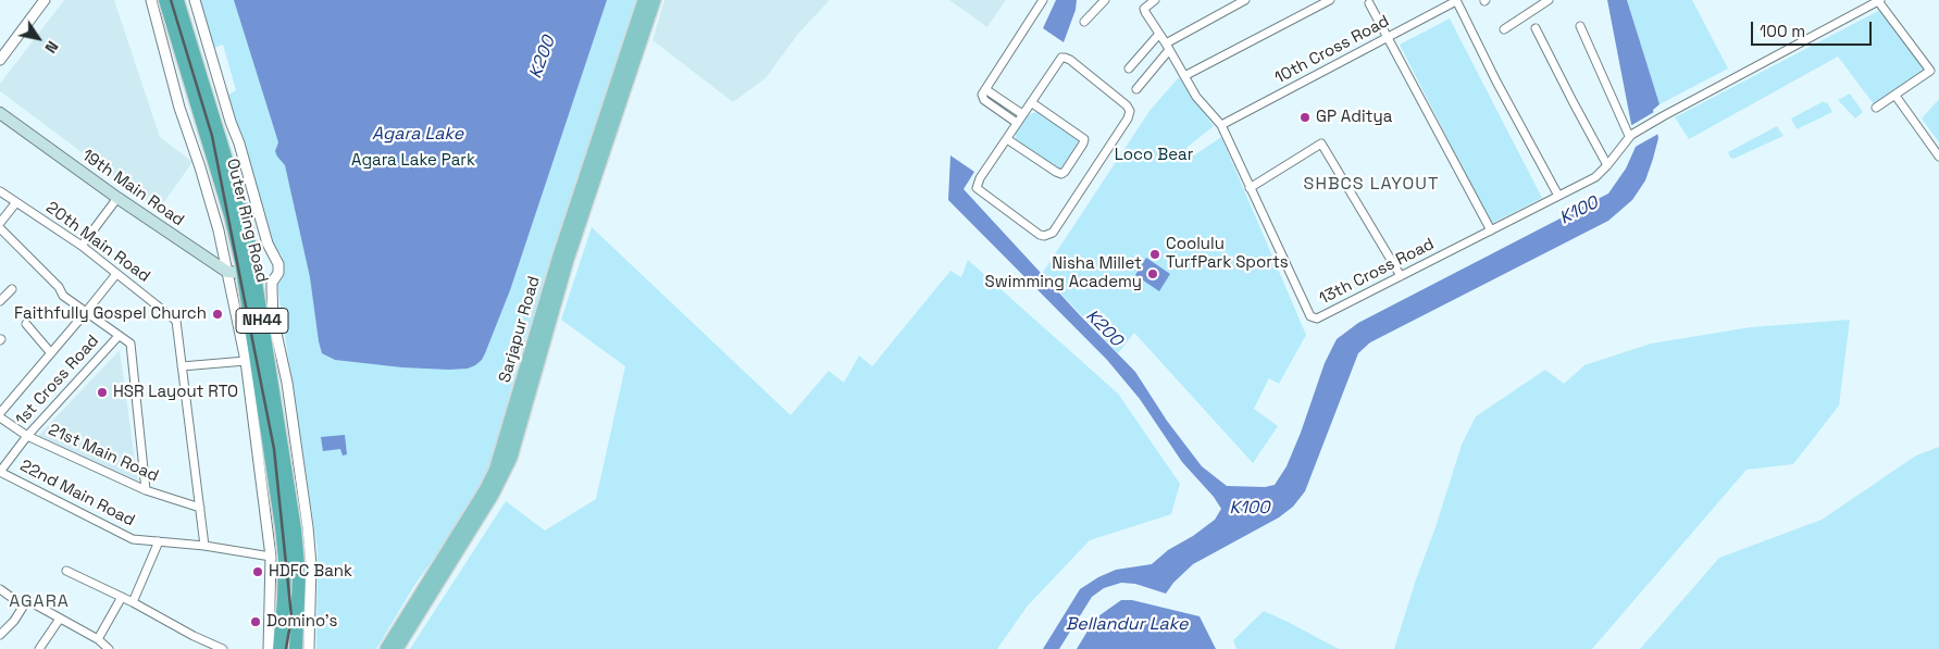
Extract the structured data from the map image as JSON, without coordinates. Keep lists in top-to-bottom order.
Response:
{
  "streets": {
    "highway": ["Outer Ring Road", "NH44"],
    "main road": ["19th Main Road", "Sarjapur Road"],
    "street": [
      "10th Cross Road",
      "20th Main Road",
      "13th Cross Road",
      "1st Cross Road",
      "21st Main Road",
      "22nd Main Road"
    ]
  },
  "crossings": [
    ["10th Cross Road", "13th Cross Road"],
    ["1st Cross Road", "21st Main Road"],
    ["1st Cross Road", "22nd Main Road"]
  ],
  "districts": ["SHBCS LAYOUT", "AGARA"],
  "water": [
    "K200",
    "Agara Lake",
    "K100",
    "Bellandur Lake"
  ],
  "parks": ["Loco Bear", "Agara Lake Park"],
  "places": [
    "GP Aditya",
    "Coolulu TurfPark Sports",
    "Nisha Millet Swimming Academy",
    "Faithfully Gospel Church",
    "HSR Layout RTO",
    "HDFC Bank",
    "Domino's"
  ],
  "scale_bar": "100 m",
  "north": "bottom right"
}
